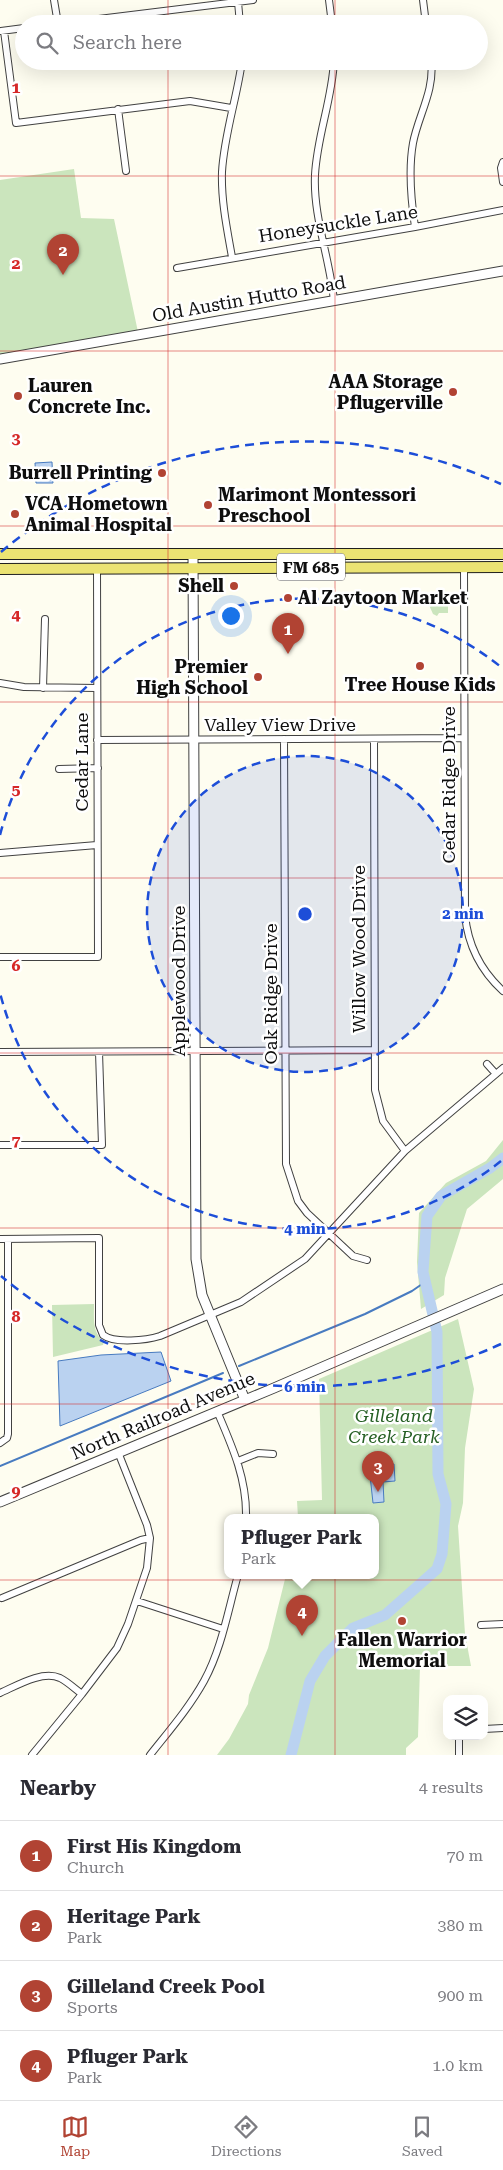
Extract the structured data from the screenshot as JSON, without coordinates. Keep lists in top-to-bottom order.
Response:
{
  "streets": {
    "main road": ["FM 685"],
    "street": [
      "Honeysuckle Lane",
      "Old Austin Hutto Road",
      "Valley View Drive",
      "Cedar Lane",
      "Cedar Ridge Drive",
      "Willow Wood Drive",
      "Applewood Drive",
      "Oak Ridge Drive",
      "North Railroad Avenue"
    ]
  },
  "crossings": [
    ["FM 685", "Cedar Lane"],
    ["FM 685", "Cedar Ridge Drive"],
    ["FM 685", "Applewood Drive"],
    ["Valley View Drive", "Cedar Lane"],
    ["Valley View Drive", "Cedar Ridge Drive"],
    ["Valley View Drive", "Willow Wood Drive"],
    ["Valley View Drive", "Applewood Drive"],
    ["Valley View Drive", "Oak Ridge Drive"],
    ["Applewood Drive", "North Railroad Avenue"]
  ],
  "parks": ["Gilleland Creek Park"],
  "places": [
    "AAA Storage Pflugerville",
    "Lauren Concrete Inc.",
    "Burrell Printing",
    "Marimont Montessori Preschool",
    "VCA Hometown Animal Hospital",
    "Shell",
    "Al Zaytoon Market",
    "Tree House Kids",
    "Premier High School",
    "Fallen Warrior Memorial"
  ],
  "page": {
    "search": "Search here",
    "pins": [
      "2",
      "1",
      "3",
      "4"
    ],
    "popup": ["Pfluger Park", "Park"],
    "heading": ["Nearby", "4 results"],
    "list": [
      {
        "mark": "1",
        "name": "First His Kingdom",
        "note": "Church",
        "value": "70 m"
      },
      {
        "mark": "2",
        "name": "Heritage Park",
        "note": "Park",
        "value": "380 m"
      },
      {
        "mark": "3",
        "name": "Gilleland Creek Pool",
        "note": "Sports",
        "value": "900 m"
      },
      {
        "mark": "4",
        "name": "Pfluger Park",
        "note": "Park",
        "value": "1.0 km"
      }
    ],
    "nav": ["Map", "Directions", "Saved"]
  },
  "grid": {
    "rows": [
      "1",
      "2",
      "3",
      "4",
      "5",
      "6",
      "7",
      "8",
      "9"
    ]
  },
  "rings": ["2 min", "4 min", "6 min"]
}
